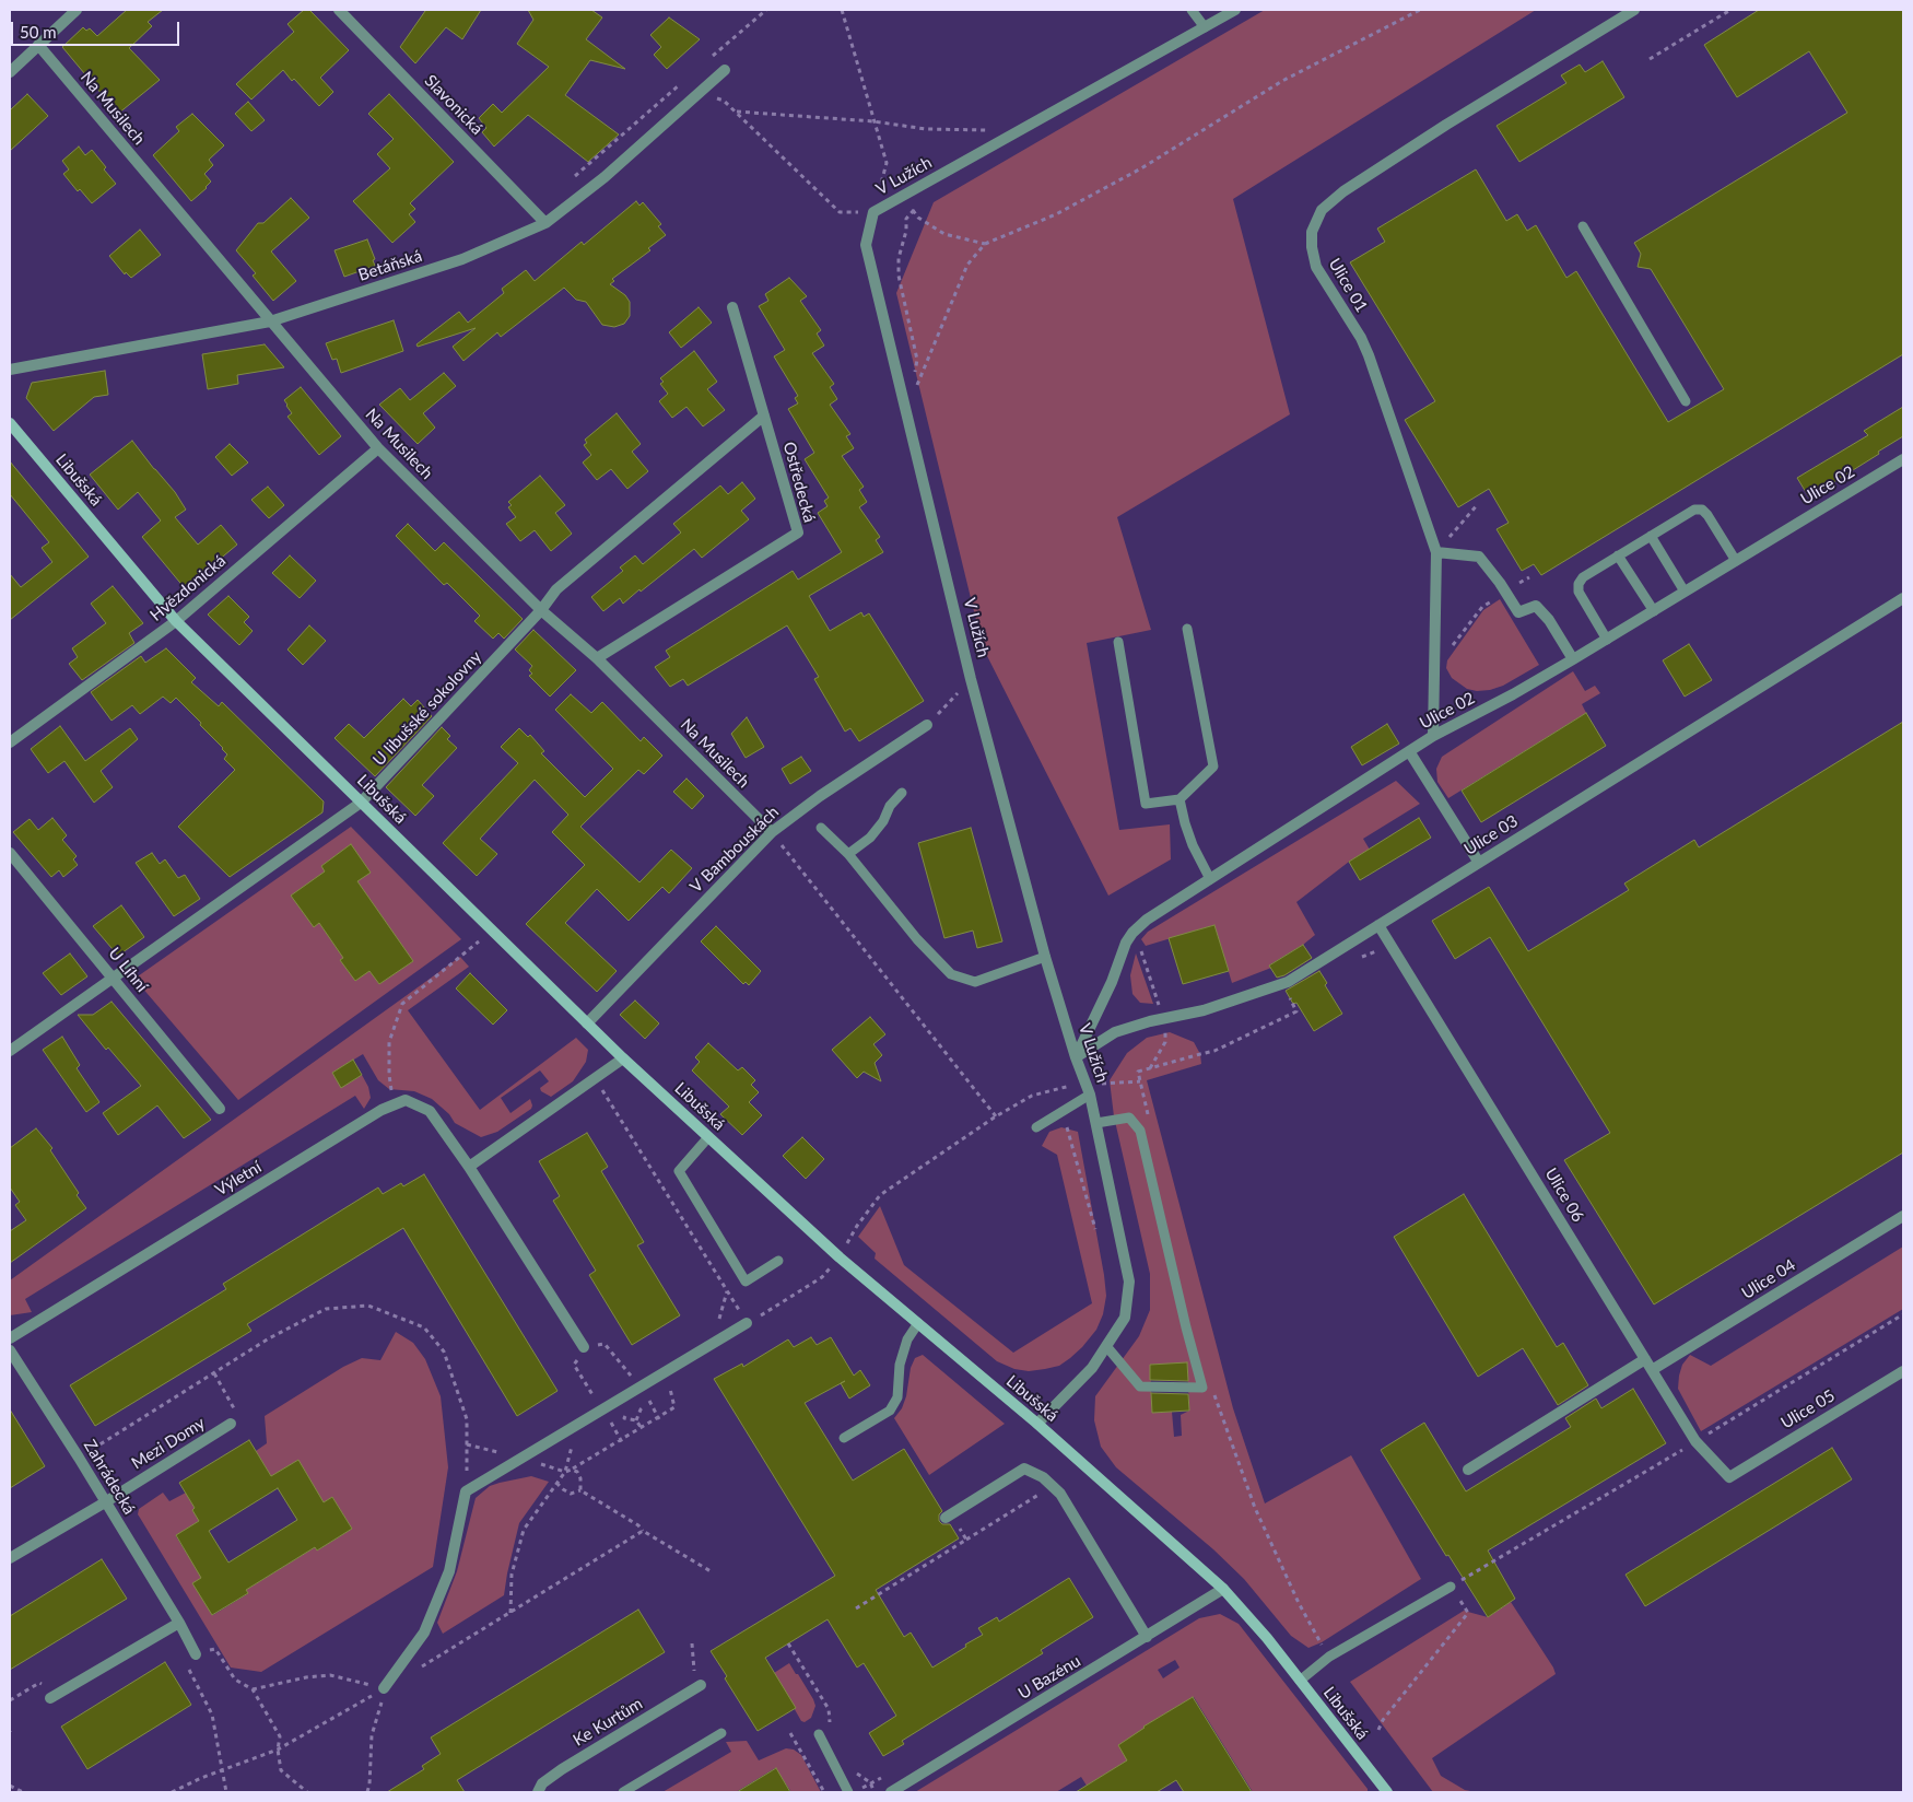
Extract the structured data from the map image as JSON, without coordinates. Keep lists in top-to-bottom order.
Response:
{
  "streets": {
    "main road": ["Libušská"],
    "street": [
      "Slavonická",
      "Na Musilech",
      "V Lužích",
      "Betáňská",
      "Ulice 01",
      "Ostředecká",
      "Ulice 02",
      "Hvězdonická",
      "U libušské sokolovny",
      "Ulice 03",
      "V Bambouskách",
      "U Líhní",
      "Výletní",
      "Ulice 06",
      "Ulice 04",
      "Ulice 05",
      "Mezi Domy",
      "Zahrádecká",
      "U Bazénu",
      "Ke Kurtům"
    ]
  },
  "crossings": [
    ["Slavonická", "Betáňská"],
    ["Na Musilech", "Betáňská"],
    ["Na Musilech", "Ostředecká"],
    ["Na Musilech", "Hvězdonická"],
    ["Na Musilech", "U libušské sokolovny"],
    ["Na Musilech", "V Bambouskách"],
    ["V Lužích", "Libušská"],
    ["V Lužích", "Ulice 02"],
    ["V Lužích", "Ulice 03"],
    ["Ulice 01", "Ulice 02"],
    ["Libušská", "Hvězdonická"],
    ["Libušská", "U libušské sokolovny"],
    ["Libušská", "V Bambouskách"],
    ["Libušská", "U Bazénu"],
    ["Ostředecká", "U libušské sokolovny"],
    ["Ulice 02", "Ulice 03"],
    ["U libušské sokolovny", "U Líhní"],
    ["Ulice 03", "Ulice 06"],
    ["Ulice 06", "Ulice 04"],
    ["Ulice 06", "Ulice 05"],
    ["Mezi Domy", "Zahrádecká"]
  ],
  "scale_bar": "50 m"
}
